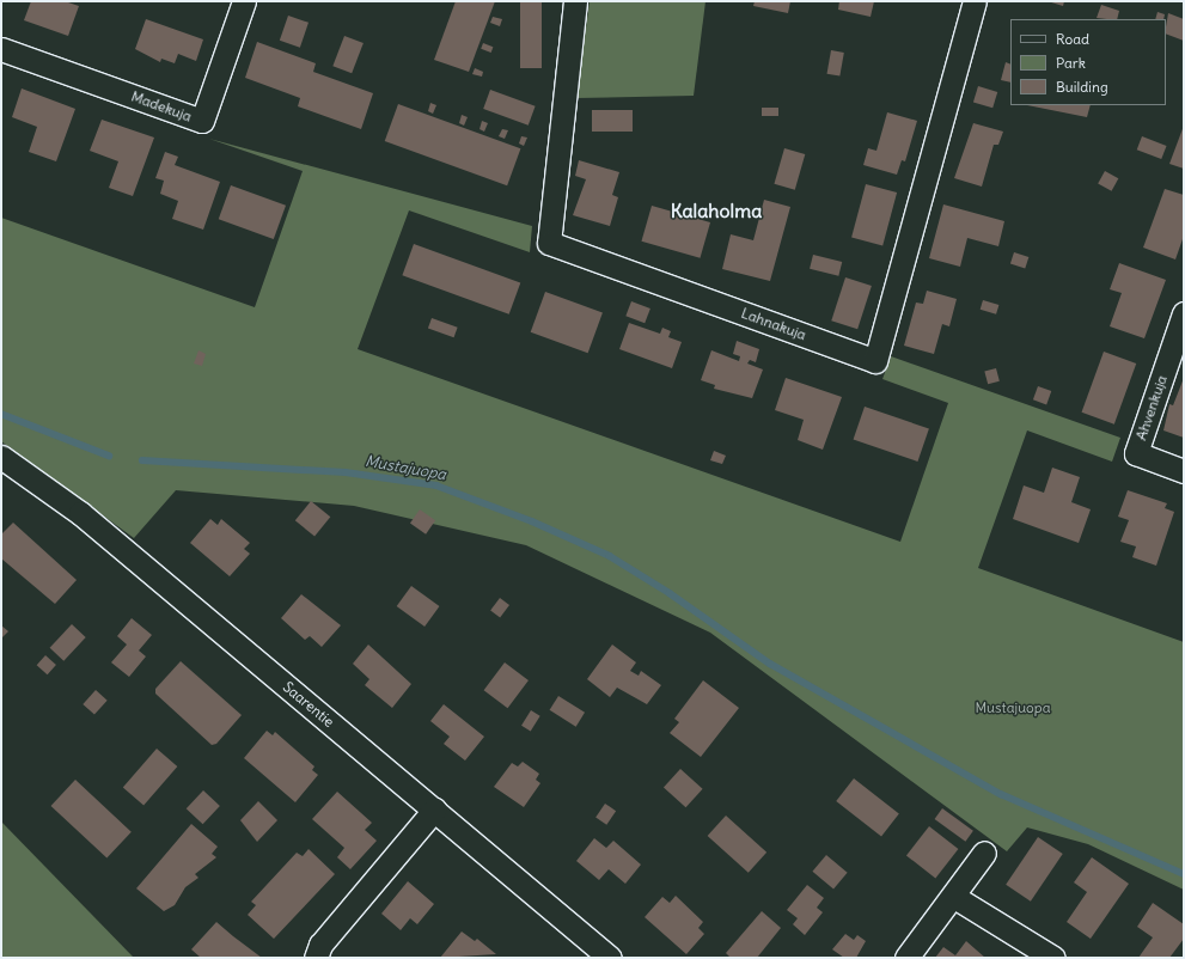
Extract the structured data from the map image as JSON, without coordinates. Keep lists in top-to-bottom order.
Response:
{
  "streets": {
    "street": [
      "Madekuja",
      "Lahnakuja",
      "Ahvenkuja",
      "Saarentie"
    ]
  },
  "districts": ["Kalaholma"],
  "water": ["Mustajuopa"],
  "parks": ["Mustajuopa"],
  "legend": ["Road", "Park", "Building"]
}
